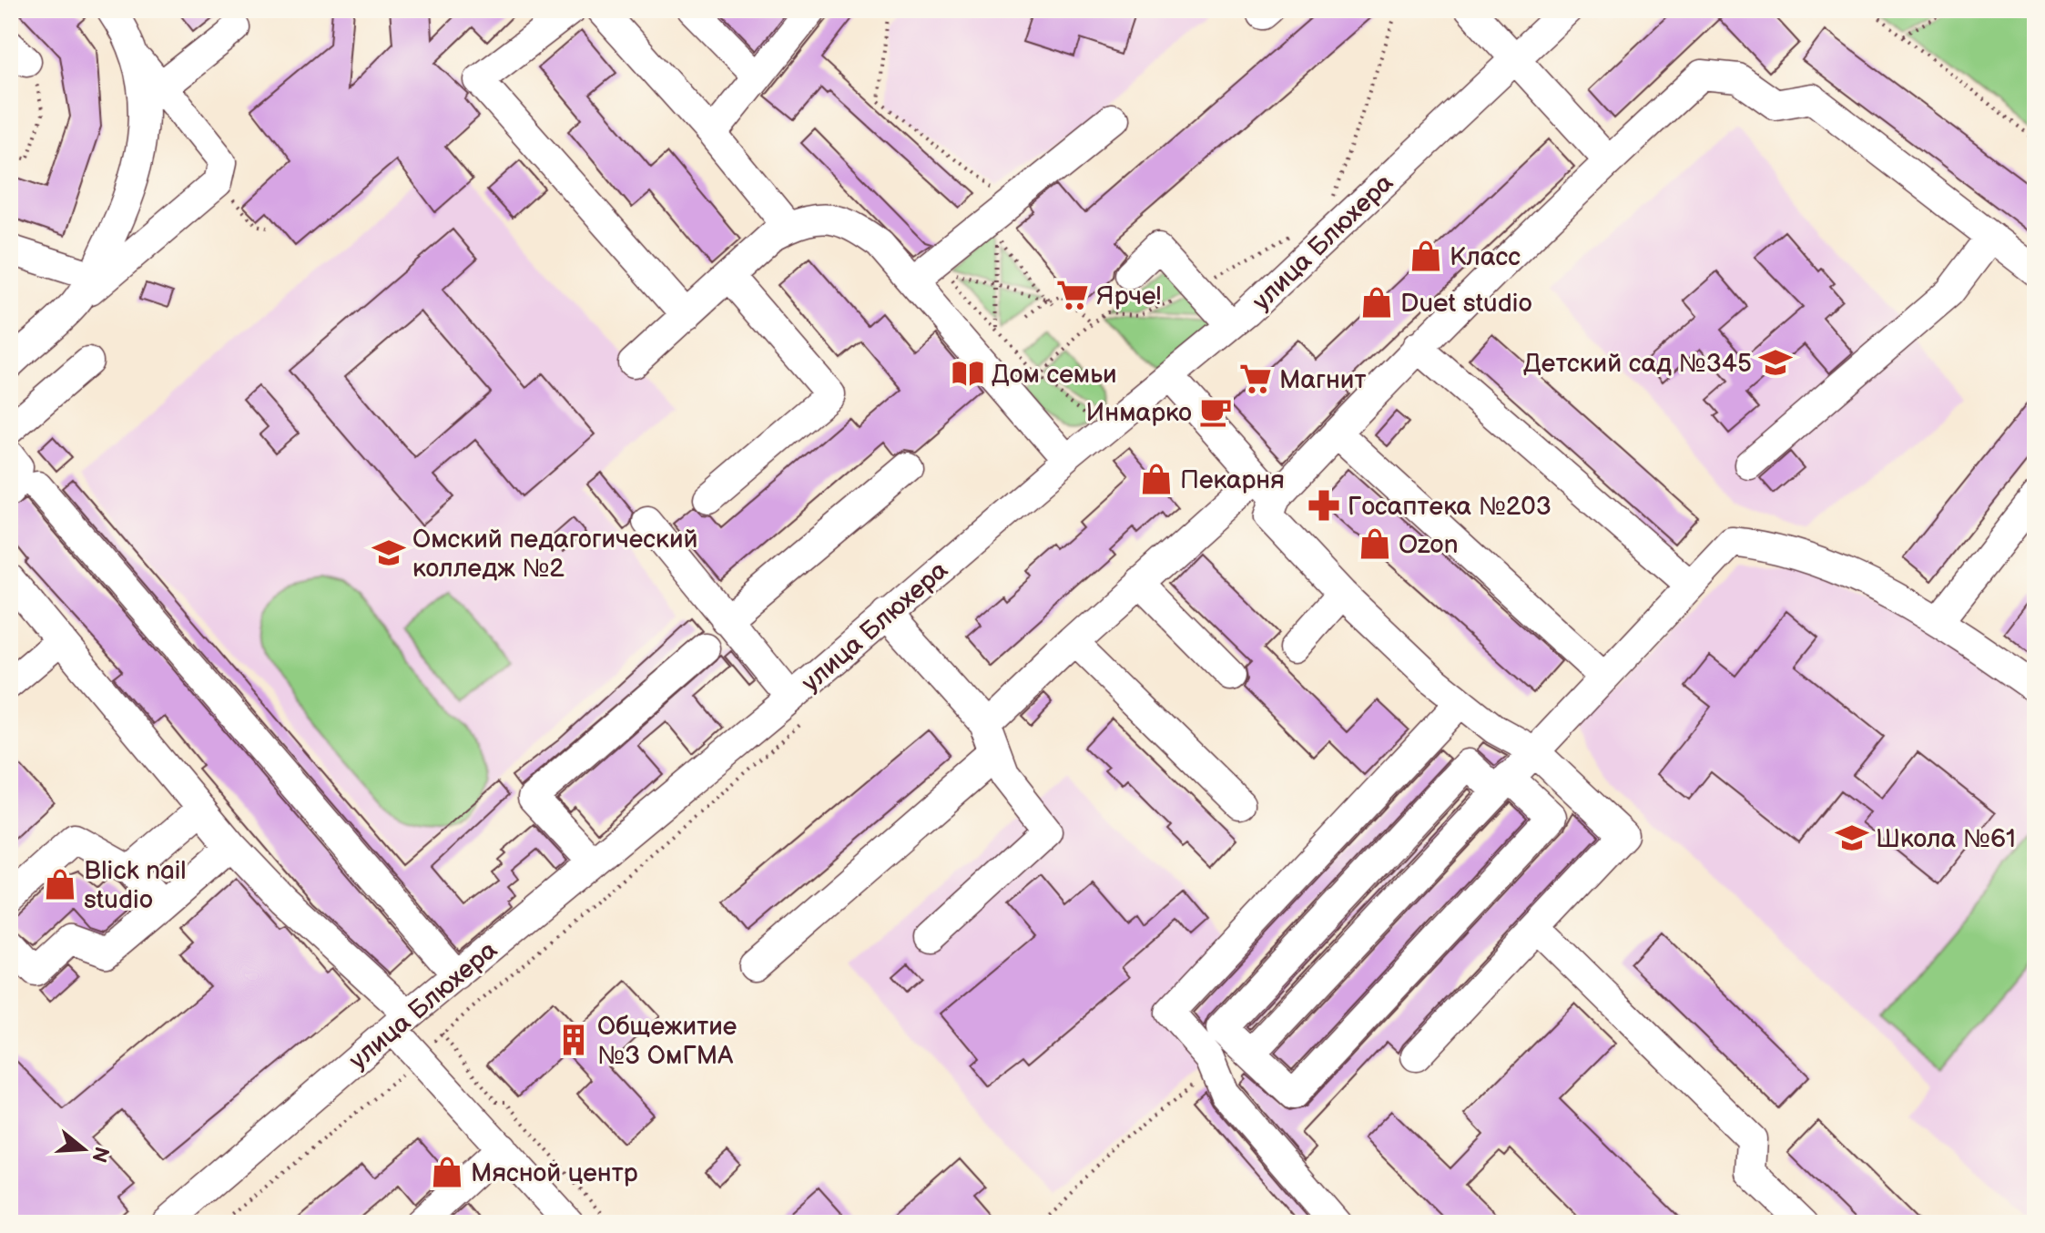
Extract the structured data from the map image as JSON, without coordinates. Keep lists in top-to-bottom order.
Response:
{
  "streets": {
    "street": ["улица Блюхера"]
  },
  "places": {
    "shop": [
      "Класс",
      "Duet studio",
      "Пекарня",
      "Ozon",
      "Blick nail studio",
      "Мясной центр"
    ],
    "supermarket": ["Ярче!", "Магнит"],
    "school or university": ["Детский сад №345", "Омский педагогический колледж №2", "Школа №61"],
    "library": ["Дом семьи"],
    "cafe": ["Инмарко"],
    "pharmacy": ["Госаптека №203"],
    "building": ["Общежитие №3 ОмГМА"]
  },
  "north": "right"
}
